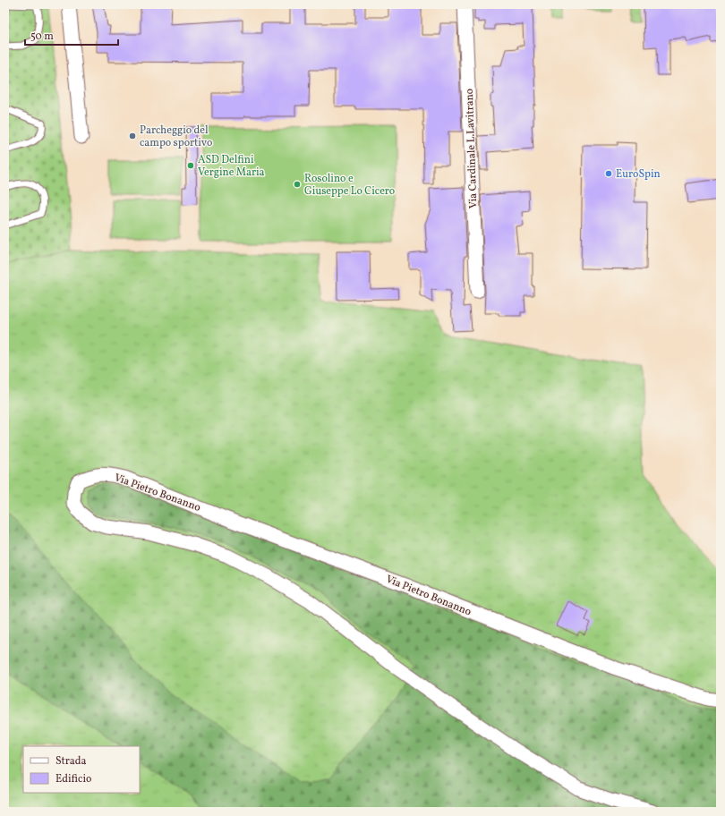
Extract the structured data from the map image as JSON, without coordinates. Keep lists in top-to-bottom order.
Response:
{
  "streets": {
    "street": ["Via Cardinale L.Lavitrano", "Via Pietro Bonanno"]
  },
  "places": [
    "Parcheggio del campo sportivo",
    "ASD Delfini Vergine Maria",
    "EuroSpin",
    "Rosolino e Giuseppe Lo Cicero"
  ],
  "legend": ["Strada", "Edificio"],
  "scale_bar": "50 m"
}
